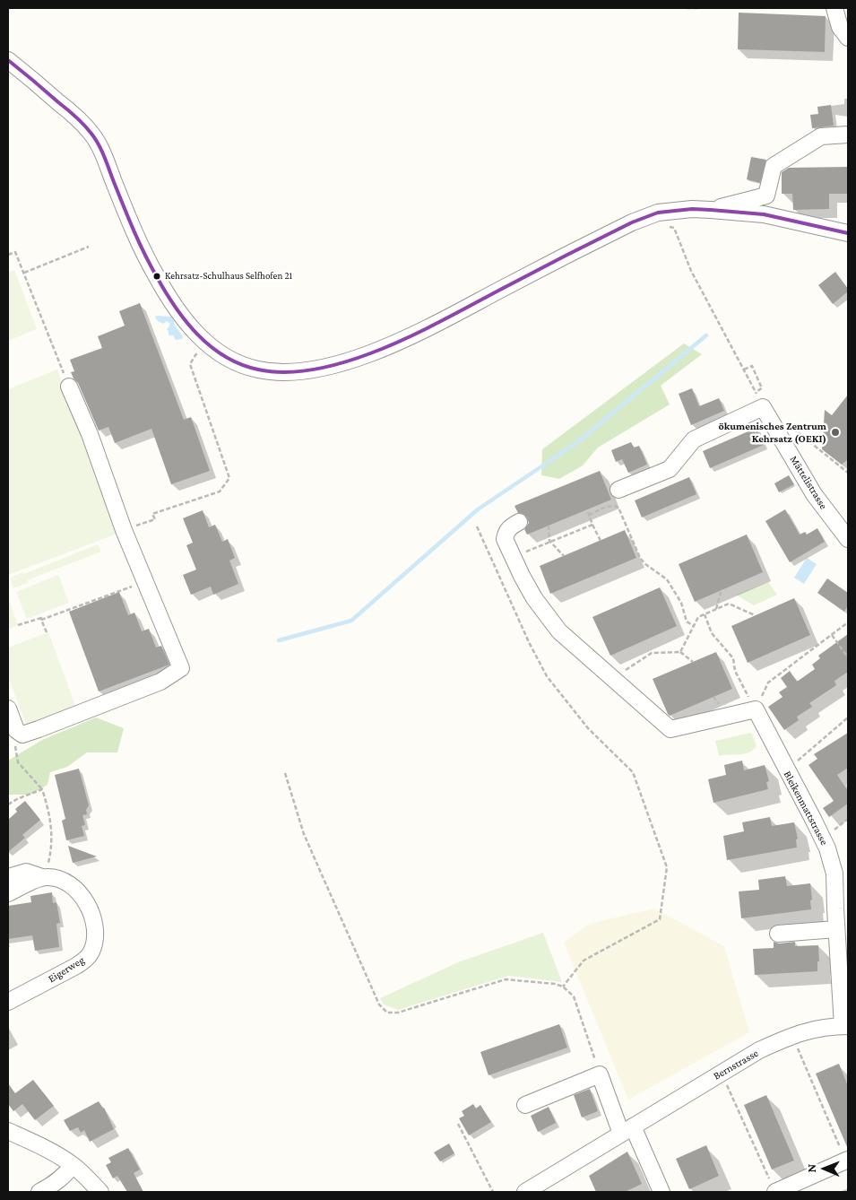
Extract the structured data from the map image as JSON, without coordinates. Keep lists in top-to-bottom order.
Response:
{
  "streets": {
    "street": [
      "Mättelistrasse",
      "Bleikenmattstrasse",
      "Eigerweg",
      "Bernstrasse"
    ]
  },
  "crossings": [
    ["Bleikenmattstrasse", "Bernstrasse"]
  ],
  "places": ["Kehrsatz-Schulhaus Selfhofen 21", "ökumenisches Zentrum Kehrsatz (OEKI)"],
  "north": "left"
}
